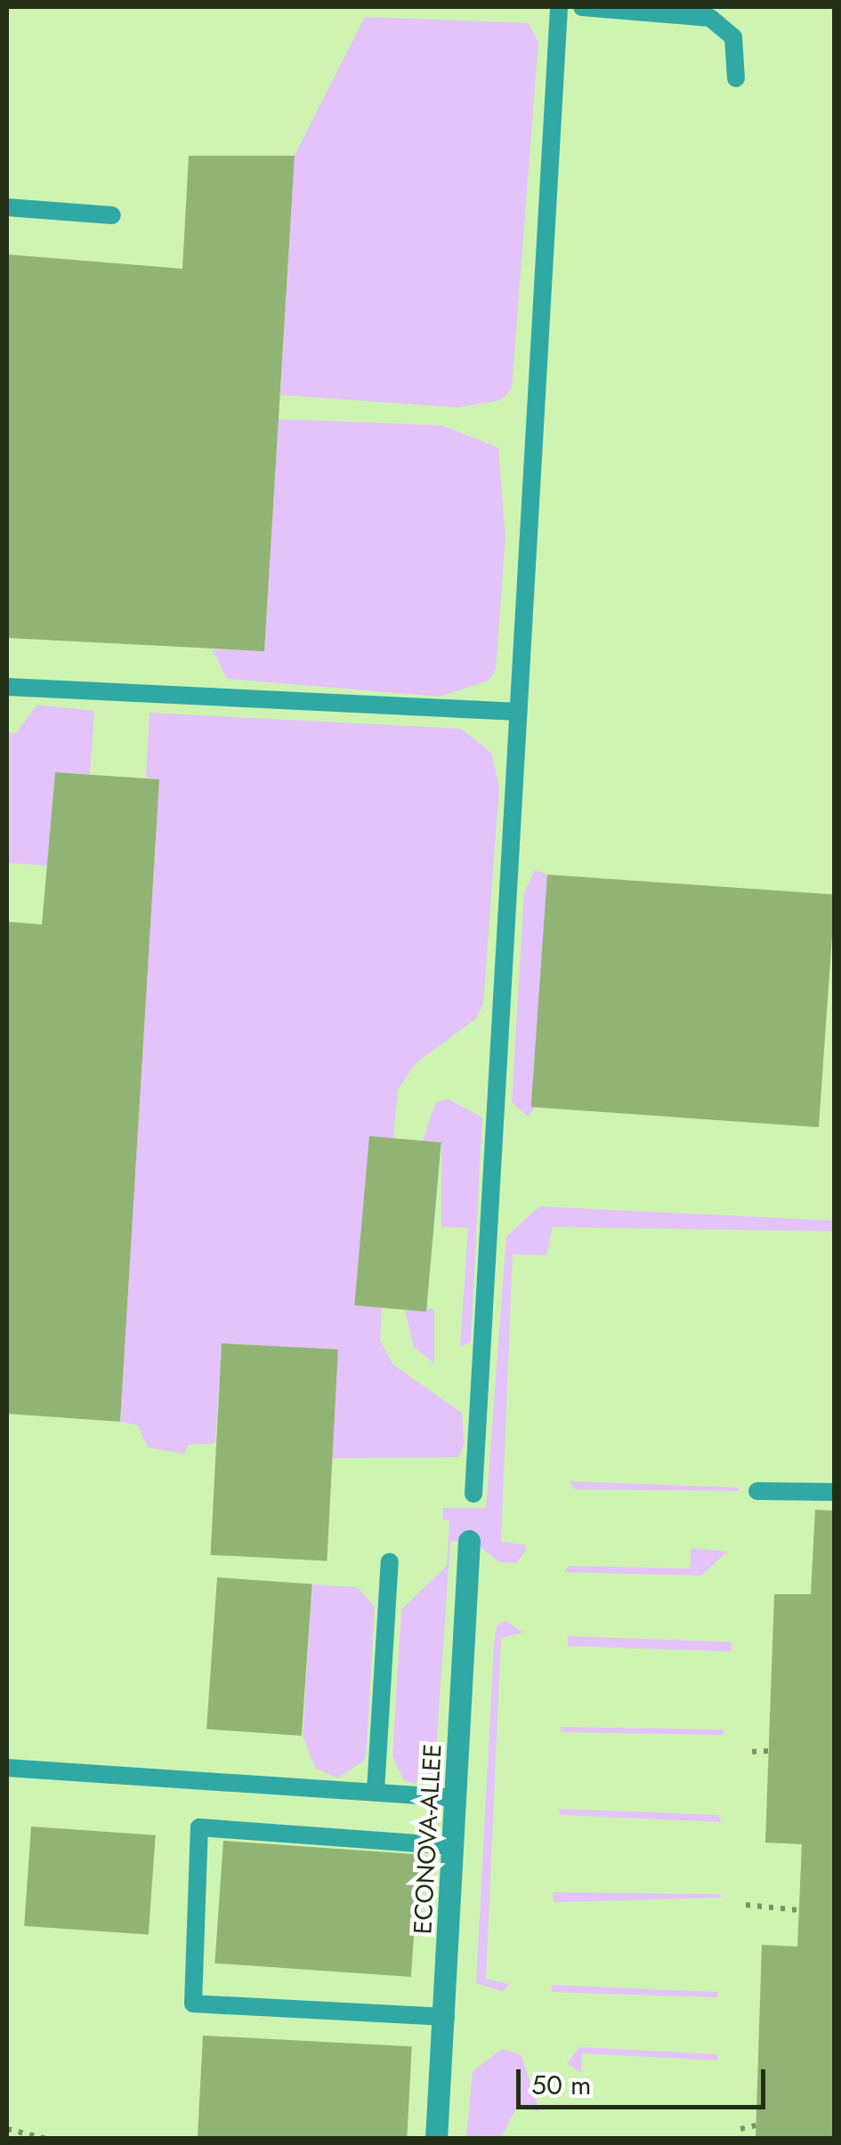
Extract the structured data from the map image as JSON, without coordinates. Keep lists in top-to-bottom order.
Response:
{
  "streets": {
    "street": ["ECONOVA-ALLEE"]
  },
  "scale_bar": "50 m"
}
